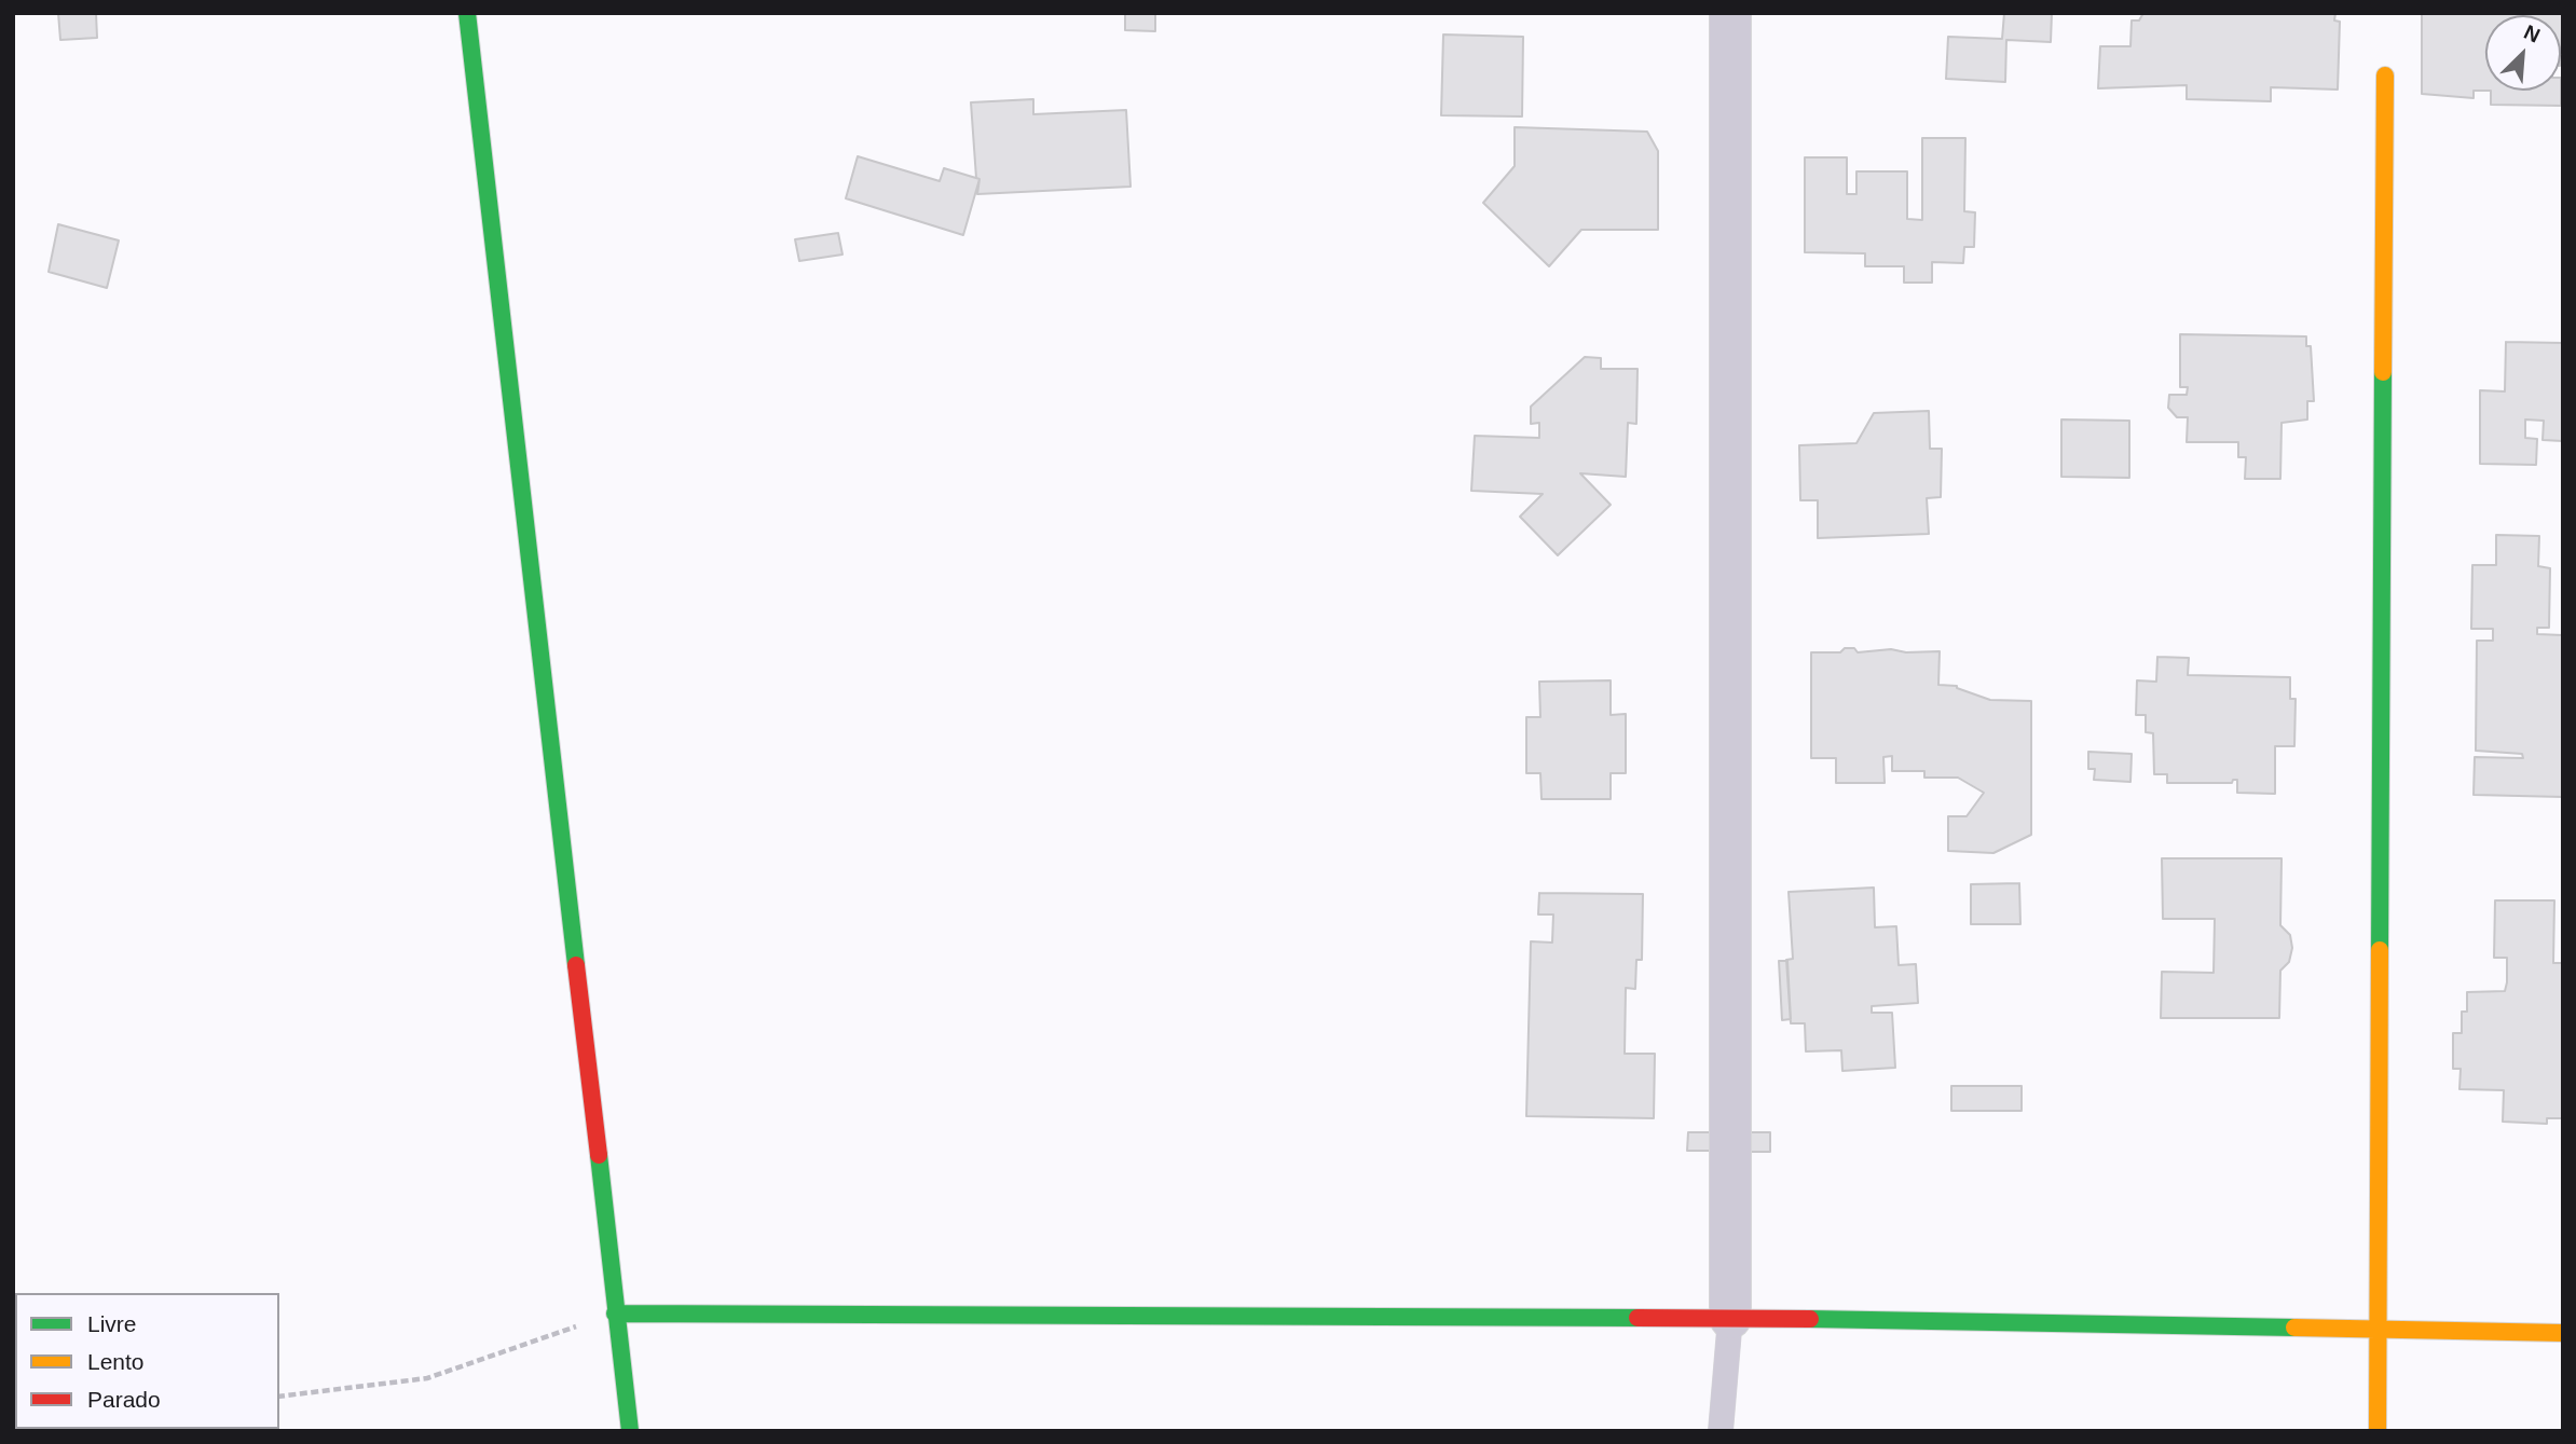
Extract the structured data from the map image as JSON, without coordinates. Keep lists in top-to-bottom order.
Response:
{
  "legend": ["Livre", "Lento", "Parado"],
  "north": "top right"
}
